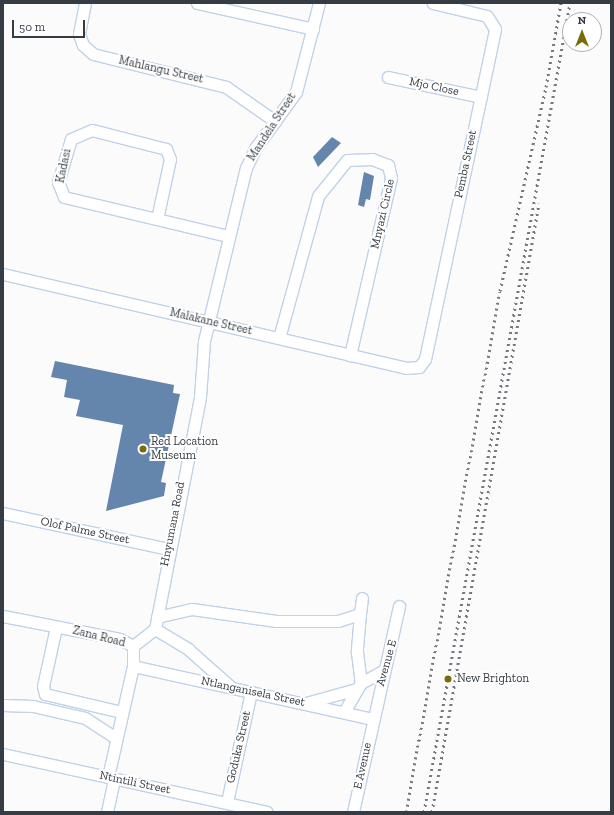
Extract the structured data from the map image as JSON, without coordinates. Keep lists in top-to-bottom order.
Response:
{
  "streets": {
    "street": [
      "Mahlangu Street",
      "Mjo Close",
      "Mandela Street",
      "Pemba Street",
      "Kadasi",
      "Mnyazi Circle",
      "Malakane Street",
      "Hnyumana Road",
      "Olof Palme Street",
      "Zana Road",
      "Avenue E",
      "Ntlanganisela Street",
      "Goduka Street",
      "E Avenue",
      "Ntintili Street"
    ]
  },
  "crossings": [
    ["Mahlangu Street", "Mandela Street"],
    ["Mjo Close", "Pemba Street"],
    ["Mandela Street", "Kadasi"],
    ["Mandela Street", "Malakane Street"],
    ["Mandela Street", "Hnyumana Road"],
    ["Pemba Street", "Malakane Street"],
    ["Mnyazi Circle", "Malakane Street"],
    ["Malakane Street", "Hnyumana Road"],
    ["Hnyumana Road", "Olof Palme Street"],
    ["Zana Road", "Ntlanganisela Street"],
    ["Zana Road", "Ntintili Street"],
    ["Avenue E", "Ntlanganisela Street"],
    ["Avenue E", "E Avenue"],
    ["Ntlanganisela Street", "Goduka Street"],
    ["Ntlanganisela Street", "E Avenue"],
    ["Goduka Street", "Ntintili Street"]
  ],
  "places": ["Red Location Museum", "New Brighton"],
  "scale_bar": "50 m",
  "north": "top"
}
